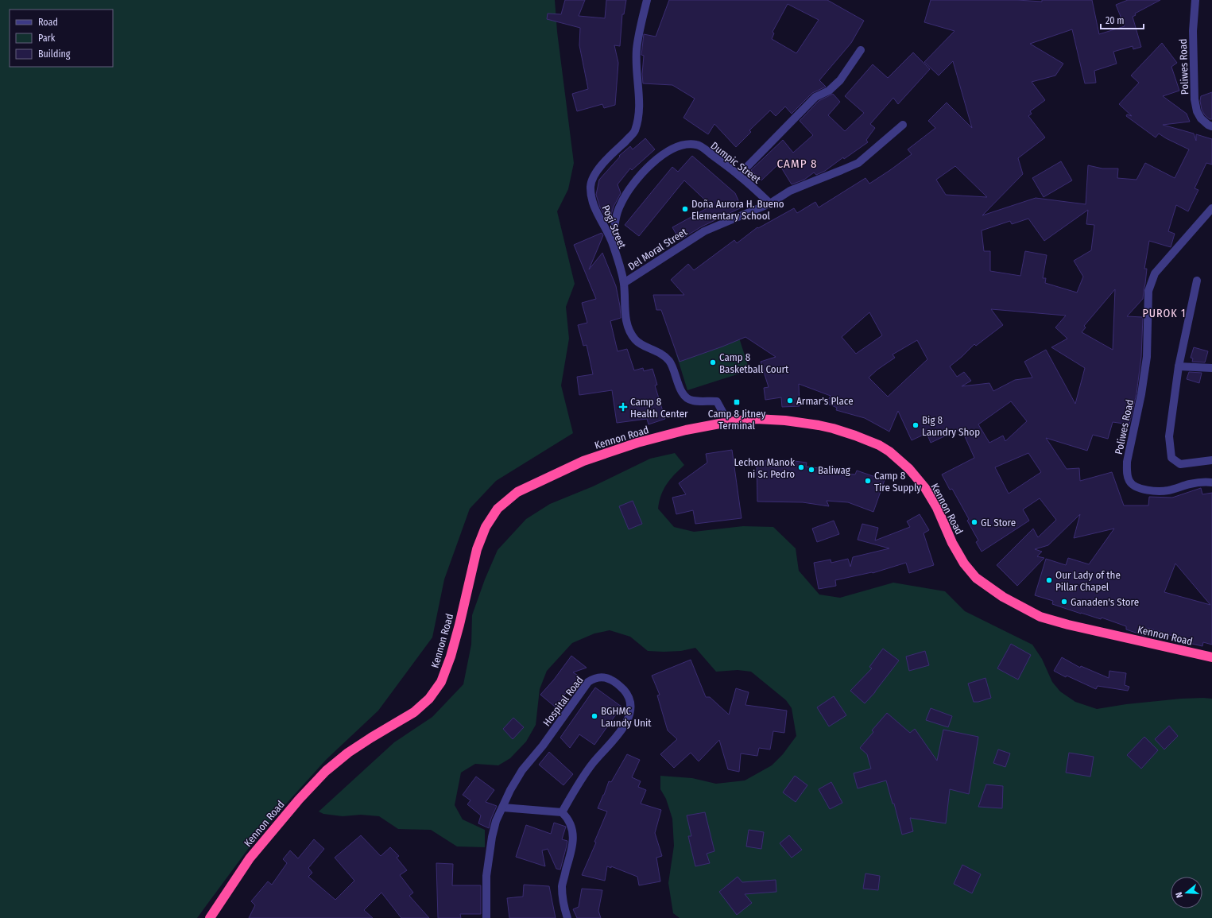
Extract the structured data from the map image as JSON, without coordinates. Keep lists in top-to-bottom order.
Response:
{
  "streets": {
    "highway": ["Kennon Road"],
    "street": [
      "Poliwes Road",
      "Dumpic Street",
      "Pogi Street",
      "Del Moral Street",
      "Hospital Road"
    ]
  },
  "crossings": [
    ["Dumpic Street", "Pogi Street"],
    ["Dumpic Street", "Del Moral Street"],
    ["Pogi Street", "Del Moral Street"],
    ["Pogi Street", "Kennon Road"]
  ],
  "districts": ["CAMP 8", "PUROK 1"],
  "places": {
    "other": [
      "Doña Aurora H. Bueno Elementary School",
      "Camp 8 Basketball Court",
      "Armar's Place",
      "Big 8 Laundry Shop",
      "Lechon Manok ni Sr. Pedro",
      "Baliwag",
      "Camp 8 Tire Supply",
      "GL Store",
      "Our Lady of the Pillar Chapel",
      "Ganaden's Store",
      "BGHMC Laundy Unit"
    ],
    "transit": ["Camp 8 Jitney Terminal"],
    "health": ["Camp 8 Health Center"]
  },
  "legend": ["Road", "Park", "Building"],
  "scale_bar": "20 m",
  "north": "left"
}
